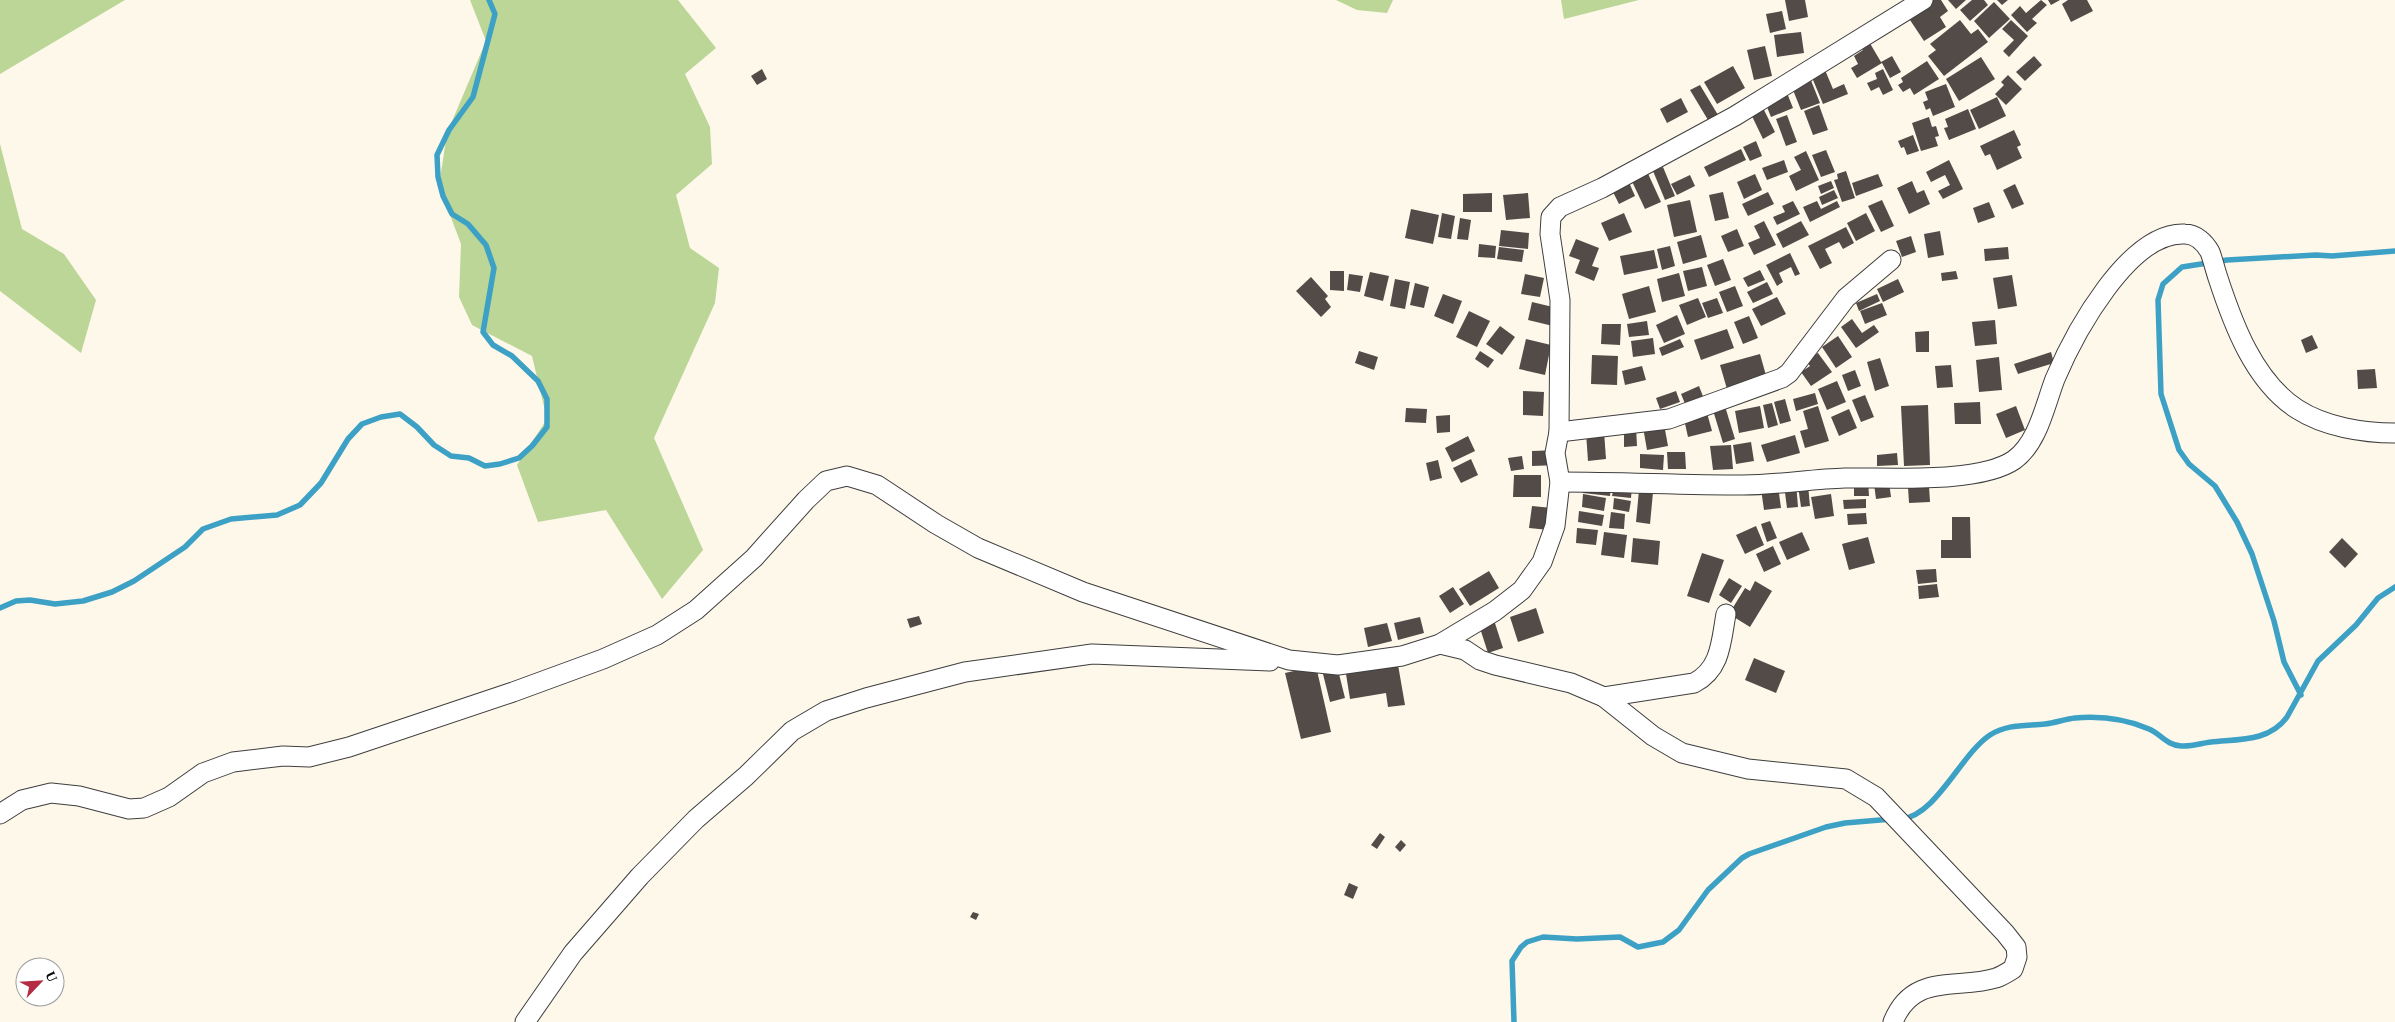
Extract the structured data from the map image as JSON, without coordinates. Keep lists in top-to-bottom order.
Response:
{
  "north": "top right"
}
